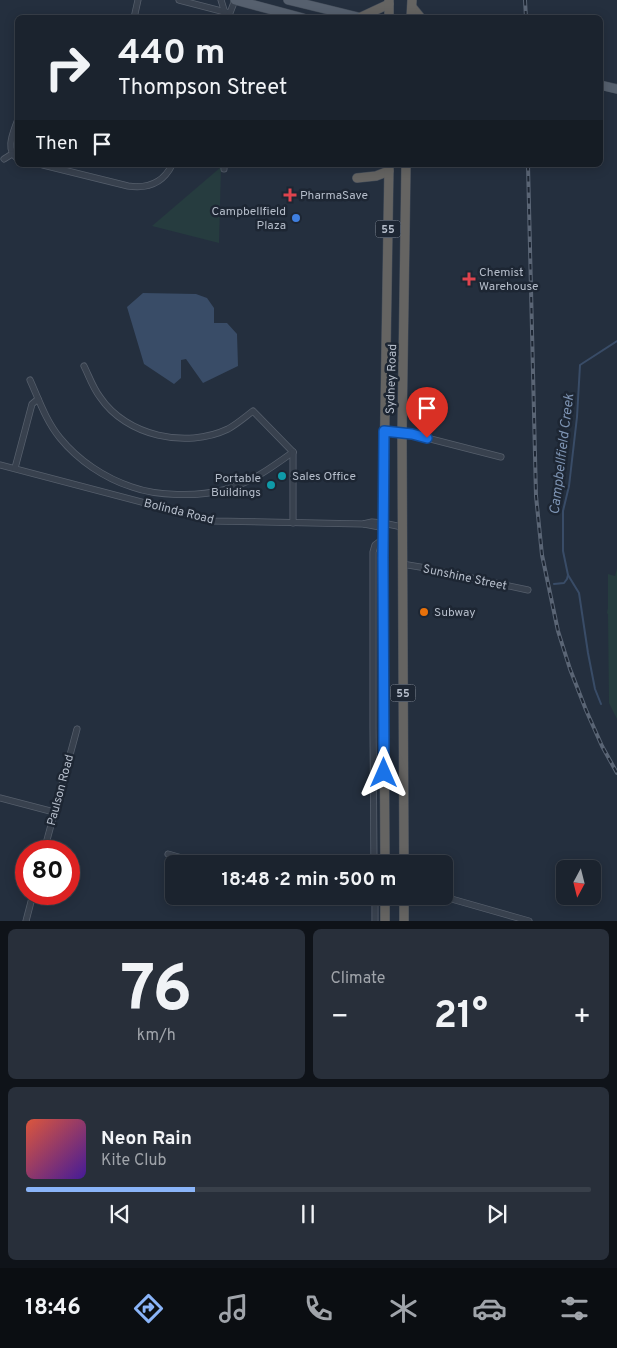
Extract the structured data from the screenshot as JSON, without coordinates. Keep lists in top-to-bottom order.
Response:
{
  "streets": {
    "highway": ["55", "Sydney Road"],
    "street": ["Bolinda Road", "Sunshine Street", "Paulson Road"]
  },
  "crossings": [
    ["Sydney Road", "Bolinda Road"],
    ["Sydney Road", "Sunshine Street"]
  ],
  "water": ["Campbellfield Creek"],
  "places": {
    "health": ["PharmaSave", "Chemist Warehouse"],
    "other": [
      "Campbellfield Plaza",
      "Sales Office",
      "Portable Buildings",
      "Subway"
    ]
  },
  "north": "bottom",
  "page": {
    "turn": ["440 m", "Thompson Street"],
    "then": "Then",
    "limit": "80",
    "trip": "18:48 · 2 min · 500 m",
    "tile": [
      ["76", "km/h"],
      "Climate"
    ],
    "heat": ["−", "21°", "+"],
    "song": ["Neon Rain", "Kite Club"],
    "tabs": "18:46"
  }
}
